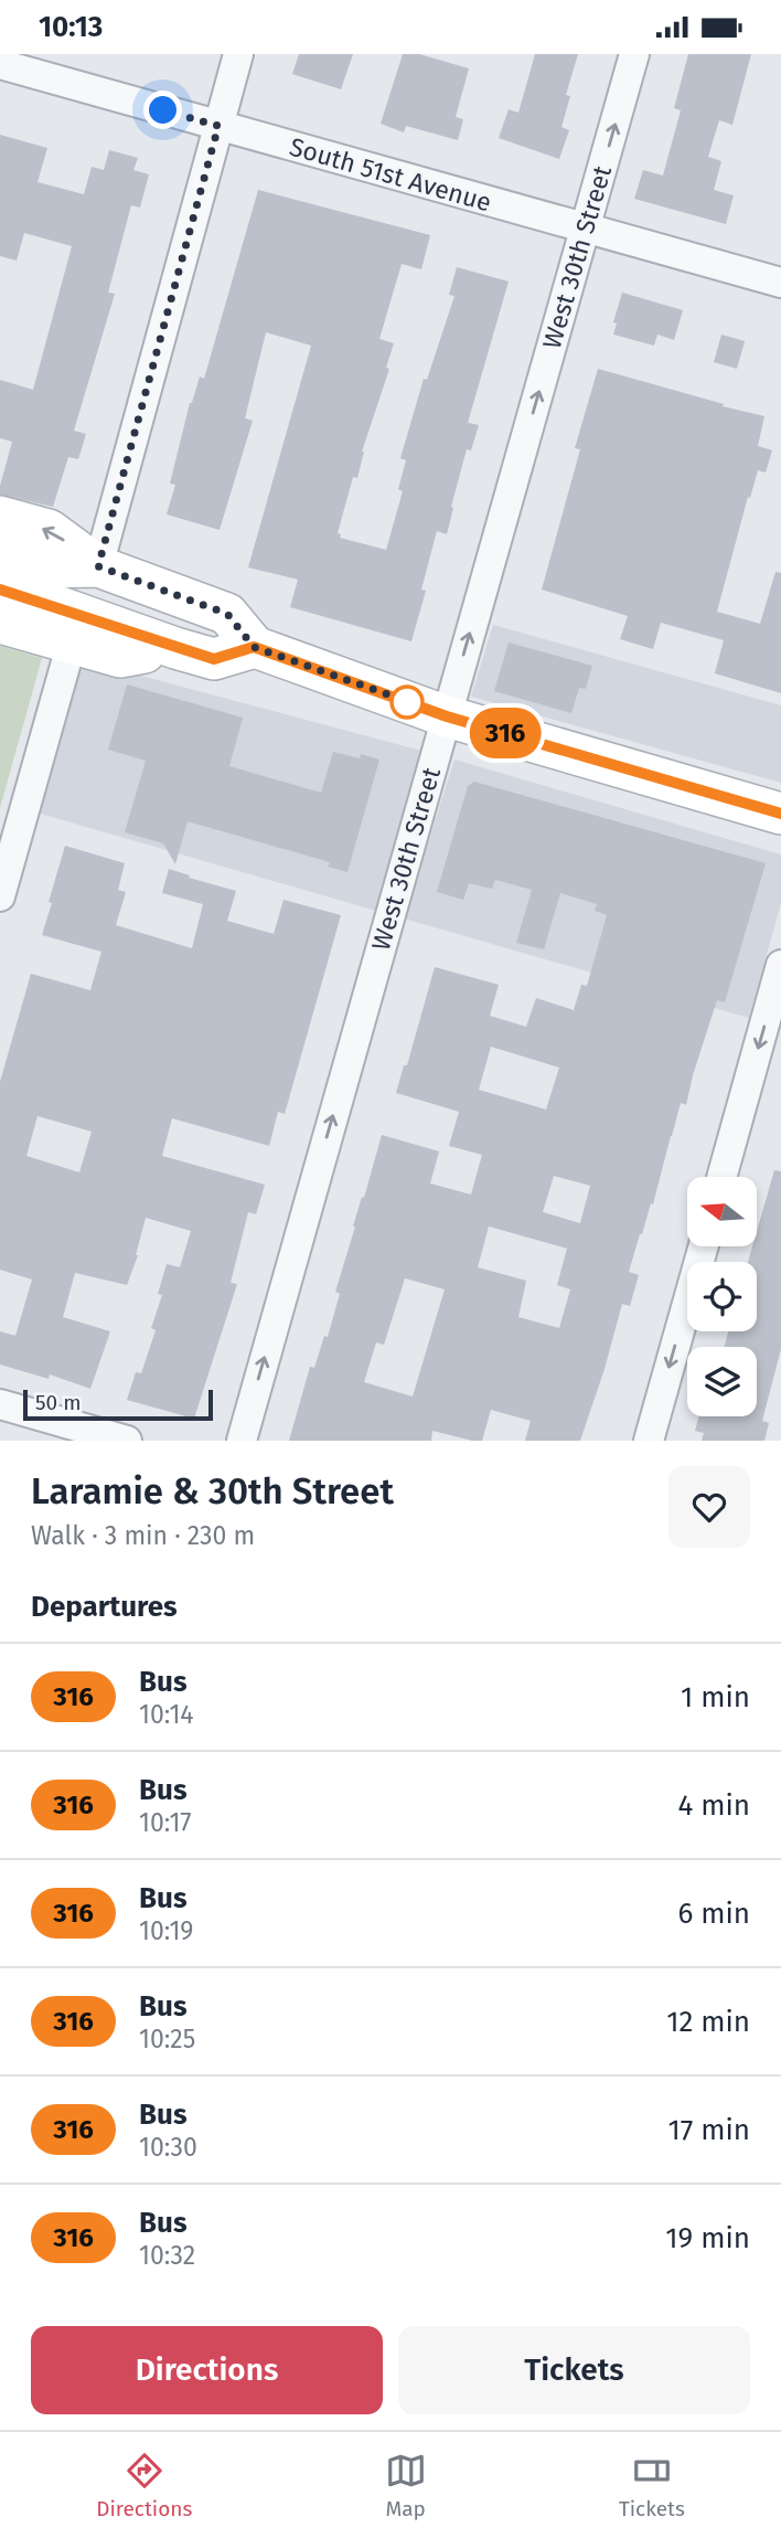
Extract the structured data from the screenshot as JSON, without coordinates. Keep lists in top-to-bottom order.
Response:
{
  "streets": {
    "street": ["South 51st Avenue", "West 30th Street"]
  },
  "crossings": [
    ["South 51st Avenue", "West 30th Street"]
  ],
  "one_way": ["West 30th Street"],
  "lines": ["bus line 316"],
  "scale_bar": "50 m",
  "north": "left",
  "page": {
    "status": "10:13",
    "on_map": "316",
    "scale": "50 m",
    "heading": [
      ["Laramie & 30th Street", "Walk · 3 min · 230 m"],
      "Departures"
    ],
    "list": [
      {
        "mark": "316",
        "name": "Bus",
        "note": "10:14",
        "value": "1 min"
      },
      {
        "mark": "316",
        "name": "Bus",
        "note": "10:17",
        "value": "4 min"
      },
      {
        "mark": "316",
        "name": "Bus",
        "note": "10:19",
        "value": "6 min"
      },
      {
        "mark": "316",
        "name": "Bus",
        "note": "10:25",
        "value": "12 min"
      },
      {
        "mark": "316",
        "name": "Bus",
        "note": "10:30",
        "value": "17 min"
      },
      {
        "mark": "316",
        "name": "Bus",
        "note": "10:32",
        "value": "19 min"
      }
    ],
    "buttons": ["Directions", "Tickets"],
    "tabs": ["Directions", "Map", "Tickets"]
  }
}
